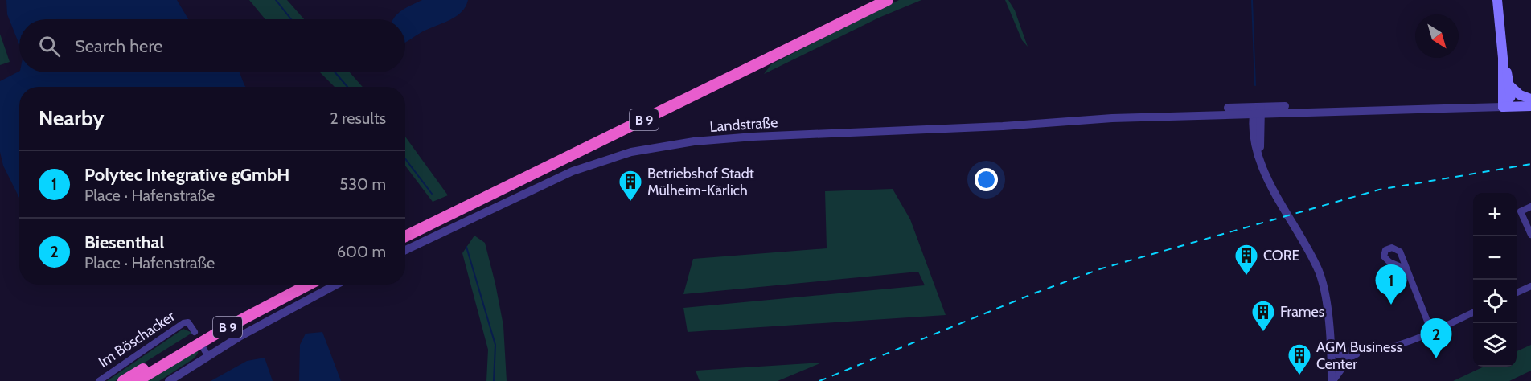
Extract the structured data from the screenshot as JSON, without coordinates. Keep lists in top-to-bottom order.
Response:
{
  "streets": {
    "highway": ["B 9"],
    "street": ["Landstraße", "Im Böschacker"]
  },
  "places": {
    "building": [
      "Betriebshof Stadt Mülheim-Kärlich",
      "CORE",
      "Frames",
      "AGM Business Center"
    ]
  },
  "north": "bottom right",
  "page": {
    "search": "Search here",
    "heading": ["Nearby", "2 results"],
    "list": [
      {
        "mark": "1",
        "name": "Polytec Integrative gGmbH",
        "note": "Place · Hafenstraße",
        "value": "530 m"
      },
      {
        "mark": "2",
        "name": "Biesenthal",
        "note": "Place · Hafenstraße",
        "value": "600 m"
      }
    ],
    "map_buttons": ["+", "−"],
    "pins": ["1", "2"]
  }
}
